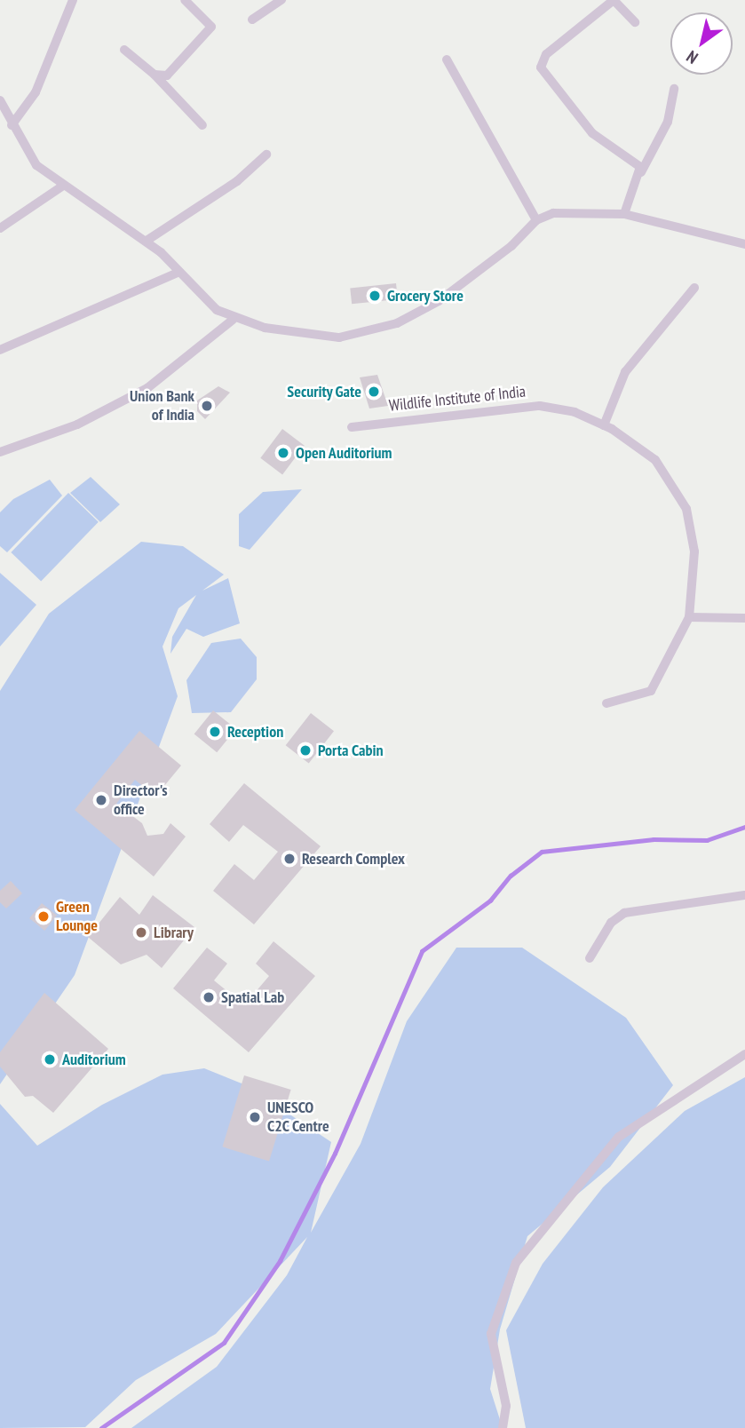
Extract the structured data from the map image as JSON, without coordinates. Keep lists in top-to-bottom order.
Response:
{
  "streets": {
    "street": ["Wildlife Institute of India"]
  },
  "places": [
    "Grocery Store",
    "Security Gate",
    "Union Bank of India",
    "Open Auditorium",
    "Reception",
    "Porta Cabin",
    "Director's office",
    "Research Complex",
    "Green Lounge",
    "Library",
    "Spatial Lab",
    "Auditorium",
    "UNESCO C2C Centre"
  ],
  "north": "bottom left"
}
